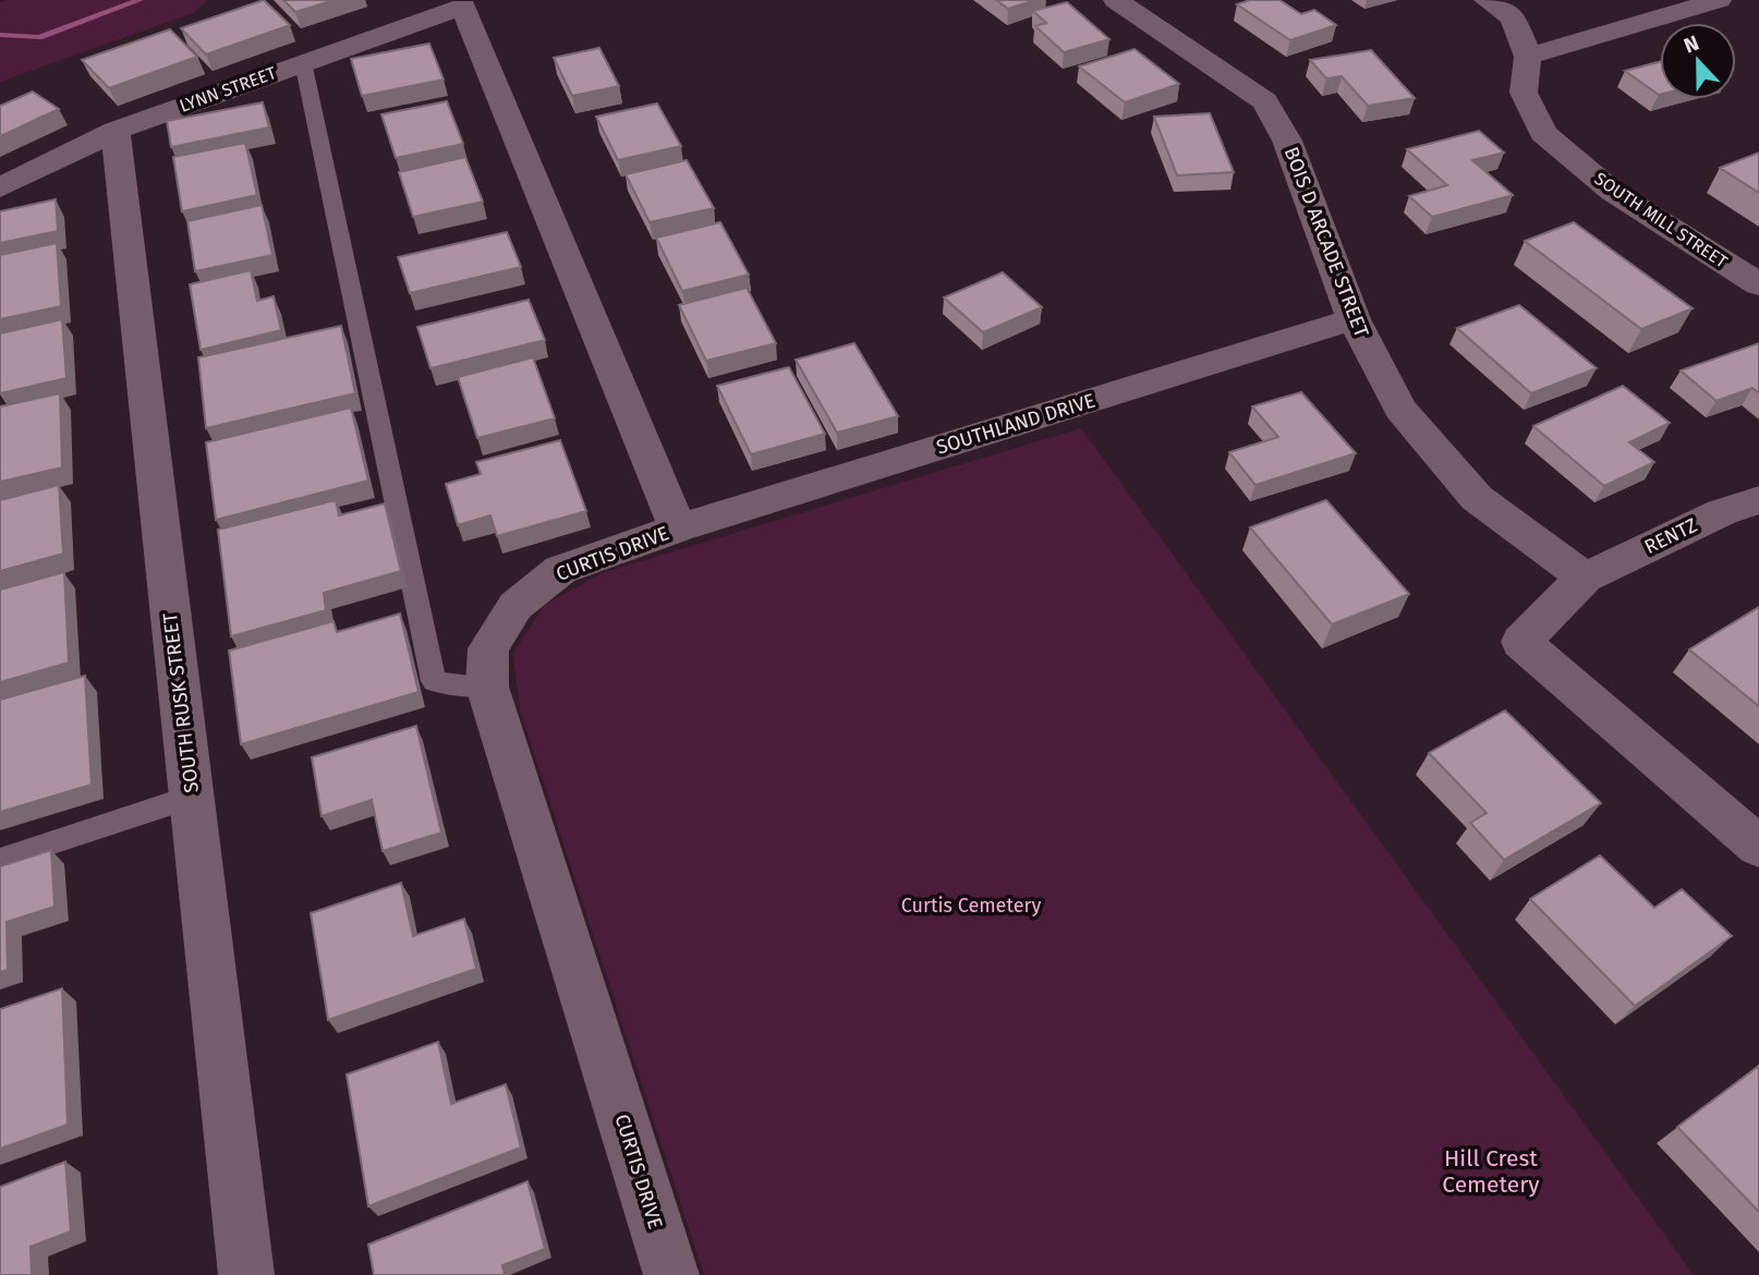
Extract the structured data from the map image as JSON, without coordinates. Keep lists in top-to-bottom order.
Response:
{
  "streets": {
    "street": [
      "LYNN STREET",
      "SOUTH MILL STREET",
      "BOIS D ARCADE STREET",
      "SOUTHLAND DRIVE",
      "RENTZ",
      "CURTIS DRIVE",
      "SOUTH RUSK STREET"
    ]
  },
  "crossings": [
    ["LYNN STREET", "CURTIS DRIVE"],
    ["LYNN STREET", "SOUTH RUSK STREET"],
    ["BOIS D ARCADE STREET", "SOUTHLAND DRIVE"],
    ["BOIS D ARCADE STREET", "RENTZ"],
    ["SOUTHLAND DRIVE", "CURTIS DRIVE"]
  ],
  "parks": ["Curtis Cemetery", "Hill Crest Cemetery"],
  "north": "top"
}
